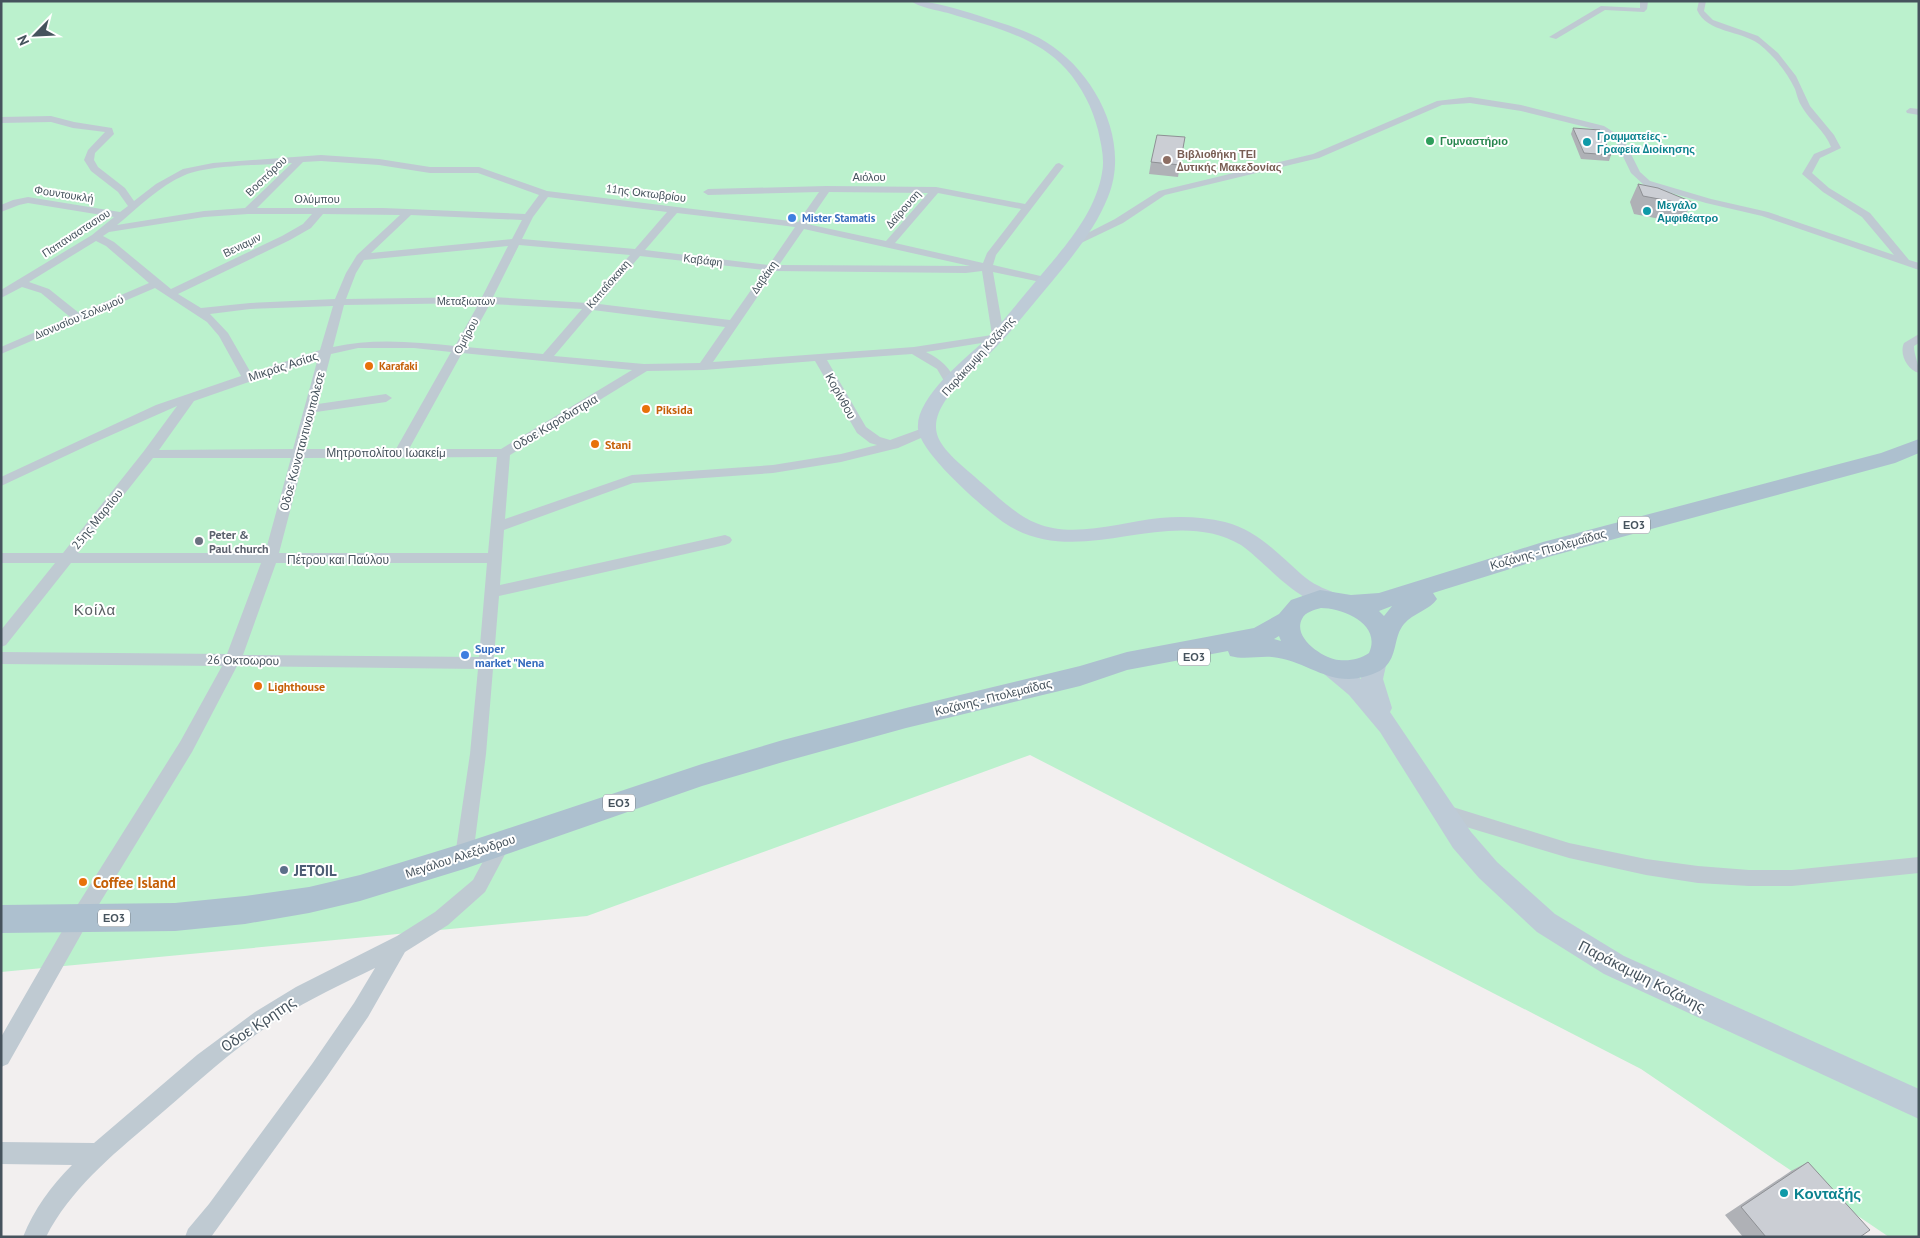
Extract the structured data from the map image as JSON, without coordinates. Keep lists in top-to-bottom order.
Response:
{
  "streets": {
    "main road": [
      "Παράκαμψη Κοζάνης",
      "ΕΟ3",
      "Κοζάνης - Πτολεμαΐδας",
      "Μεγάλου Αλεξάνδρου"
    ],
    "street": [
      "Βοσπόρου",
      "Αιόλου",
      "11ης Οκτωβρίου",
      "Φουντουκλή",
      "Ολύμπου",
      "Δαϊρουση",
      "Παπαναστασιου",
      "Βενιαμιν",
      "Καβάφη",
      "Δαβάκη",
      "Καπαΐσκακη",
      "Μεταξιωτων",
      "Διονυσίου Σολωμού",
      "Ομήρου",
      "Μικράς Ασίας",
      "Κορίνθου",
      "Oδοε Καροδιστρια",
      "Oδοε Κωνσταντινουπολεσε",
      "Μητροπολίτου Ιωακείμ",
      "25ης Μαρτίου",
      "Πέτρου και Παύλου",
      "26 Οκτοωρου",
      "Oδοε Κρητης"
    ]
  },
  "crossings": [
    ["Βοσπόρου", "11ης Οκτωβρίου"],
    ["Βοσπόρου", "Ολύμπου"],
    ["Αιόλου", "Δαϊρουση"],
    ["Αιόλου", "Δαβάκη"],
    ["11ης Οκτωβρίου", "Δαϊρουση"],
    ["11ης Οκτωβρίου", "Παπαναστασιου"],
    ["11ης Οκτωβρίου", "Καβάφη"],
    ["11ης Οκτωβρίου", "Δαβάκη"],
    ["11ης Οκτωβρίου", "Καπαΐσκακη"],
    ["11ης Οκτωβρίου", "Ομήρου"],
    ["Φουντουκλή", "Παπαναστασιου"],
    ["Ολύμπου", "Παπαναστασιου"],
    ["Ολύμπου", "Βενιαμιν"],
    ["Ολύμπου", "Ομήρου"],
    ["Ολύμπου", "Oδοε Κωνσταντινουπολεσε"],
    ["Καβάφη", "Δαβάκη"],
    ["Καβάφη", "Καπαΐσκακη"],
    ["Καβάφη", "Ομήρου"],
    ["Καβάφη", "Παράκαμψη Κοζάνης"],
    ["Καβάφη", "Oδοε Κωνσταντινουπολεσε"],
    ["Δαβάκη", "Μεταξιωτων"],
    ["Δαβάκη", "Oδοε Καροδιστρια"],
    ["Καπαΐσκακη", "Μεταξιωτων"],
    ["Καπαΐσκακη", "Μικράς Ασίας"],
    ["Μεταξιωτων", "Ομήρου"],
    ["Μεταξιωτων", "Oδοε Κωνσταντινουπολεσε"],
    ["Ομήρου", "Μικράς Ασίας"],
    ["Ομήρου", "Μητροπολίτου Ιωακείμ"],
    ["Παράκαμψη Κοζάνης", "Oδοε Καροδιστρια"],
    ["Παράκαμψη Κοζάνης", "ΕΟ3"],
    ["Παράκαμψη Κοζάνης", "Κοζάνης - Πτολεμαΐδας"],
    ["Μικράς Ασίας", "Oδοε Καροδιστρια"],
    ["Μικράς Ασίας", "Oδοε Κωνσταντινουπολεσε"],
    ["Μικράς Ασίας", "25ης Μαρτίου"],
    ["Κορίνθου", "Oδοε Καροδιστρια"],
    ["Oδοε Καροδιστρια", "Μητροπολίτου Ιωακείμ"],
    ["Oδοε Καροδιστρια", "Πέτρου και Παύλου"],
    ["Oδοε Καροδιστρια", "26 Οκτοωρου"],
    ["Oδοε Καροδιστρια", "Μεγάλου Αλεξάνδρου"],
    ["Oδοε Κωνσταντινουπολεσε", "Μητροπολίτου Ιωακείμ"],
    ["Oδοε Κωνσταντινουπολεσε", "Πέτρου και Παύλου"],
    ["Oδοε Κωνσταντινουπολεσε", "26 Οκτοωρου"],
    ["Oδοε Κωνσταντινουπολεσε", "Μεγάλου Αλεξάνδρου"],
    ["Μητροπολίτου Ιωακείμ", "25ης Μαρτίου"],
    ["25ης Μαρτίου", "Πέτρου και Παύλου"],
    ["ΕΟ3", "Κοζάνης - Πτολεμαΐδας"],
    ["Κοζάνης - Πτολεμαΐδας", "Μεγάλου Αλεξάνδρου"],
    ["Μεγάλου Αλεξάνδρου", "Oδοε Κρητης"]
  ],
  "districts": ["Κοίλα"],
  "places": [
    "Γυμναστήριο",
    "Γραμματείες - Γραφεία Διοίκησης",
    "Βιβλιοθήκη ΤΕΙ Δυτικής Μακεδονίας",
    "Μεγάλο Αμφιθέατρο",
    "Mister Stamatis",
    "Karafaki",
    "Piksida",
    "Stani",
    "Peter & Paul church",
    "Super market \"Nena",
    "Lighthouse",
    "JETOIL",
    "Coffee Island",
    "Κονταξής"
  ],
  "north": "bottom left"
}
